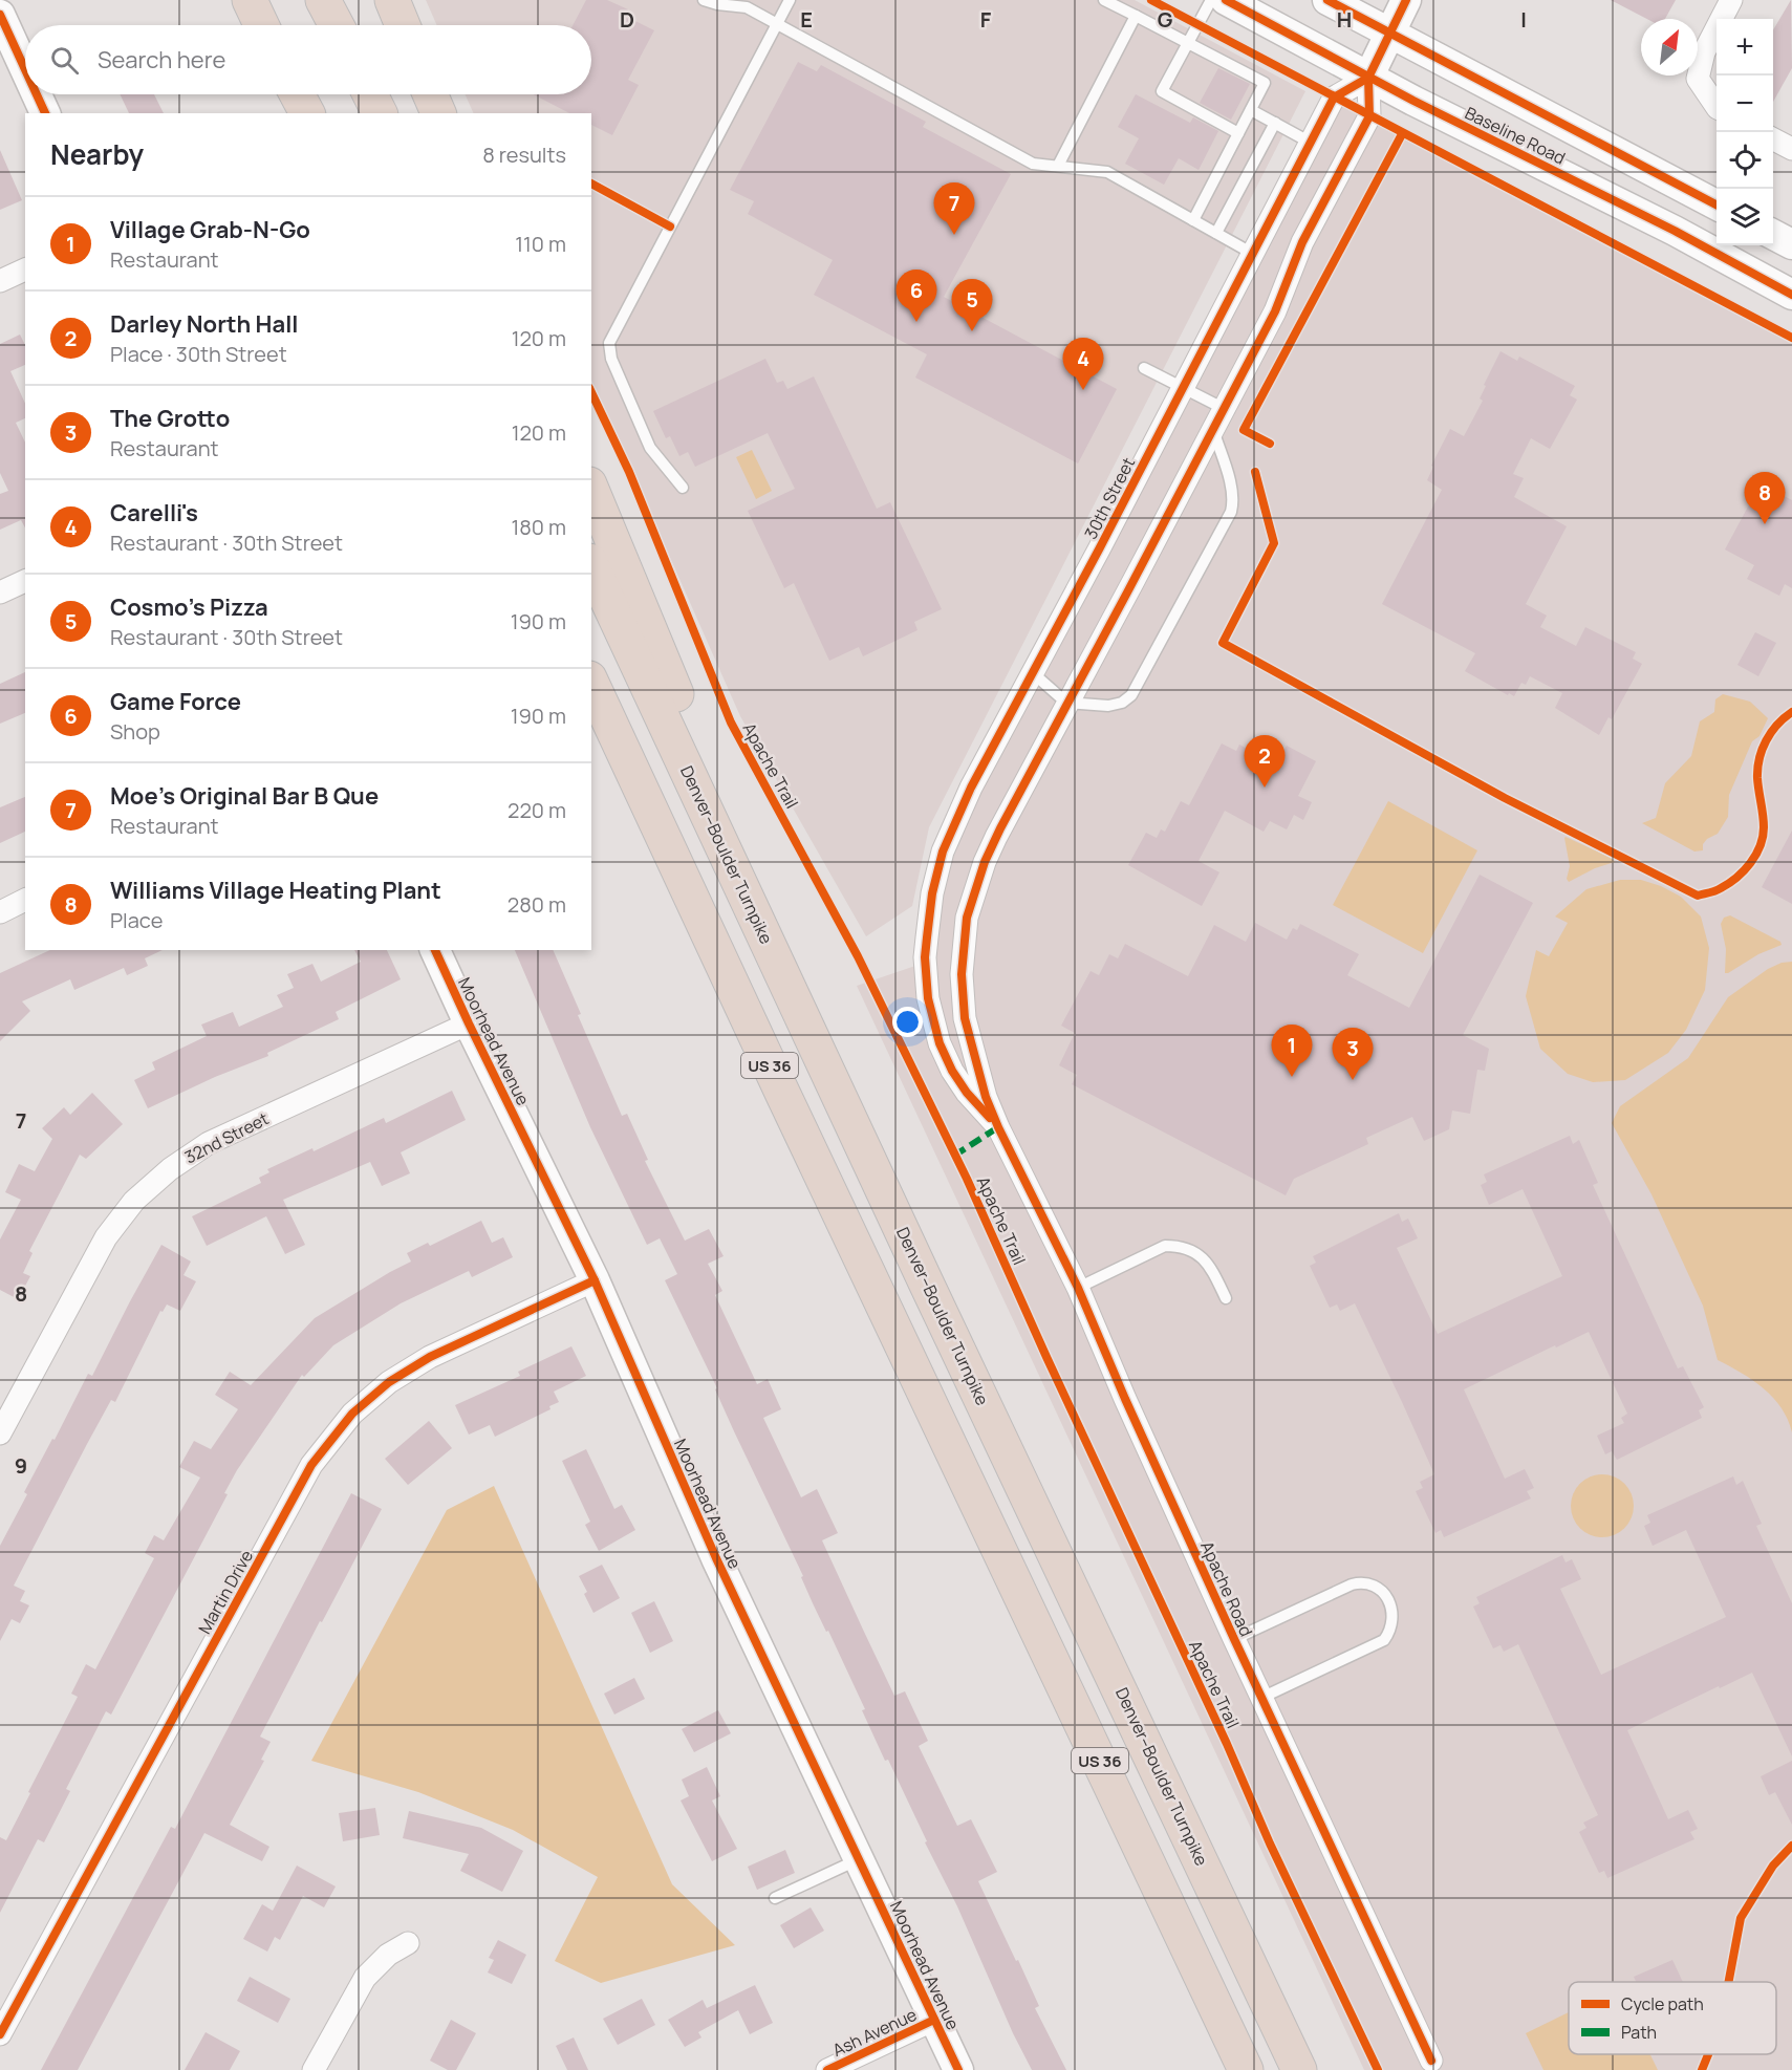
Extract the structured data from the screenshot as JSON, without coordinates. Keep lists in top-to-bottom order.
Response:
{
  "streets": {
    "highway": ["Denver–Boulder Turnpike", "US 36"],
    "street": [
      "Baseline Road",
      "30th Street",
      "Moorhead Avenue",
      "32nd Street",
      "Apache Road",
      "Martin Drive",
      "Ash Avenue"
    ],
    "cycle path": ["Apache Trail"]
  },
  "crossings": [
    ["Baseline Road", "30th Street"],
    ["30th Street", "Apache Road"],
    ["Moorhead Avenue", "32nd Street"],
    ["Moorhead Avenue", "Martin Drive"],
    ["Moorhead Avenue", "Ash Avenue"]
  ],
  "legend": ["Cycle path", "Path"],
  "north": "top right",
  "page": {
    "map_buttons": ["+", "−"],
    "search": "Search here",
    "heading": ["Nearby", "8 results"],
    "pins": [
      "7",
      "6",
      "5",
      "4",
      "8",
      "2",
      "1",
      "3"
    ],
    "list": [
      {
        "mark": "1",
        "name": "Village Grab-N-Go",
        "note": "Restaurant",
        "value": "110 m"
      },
      {
        "mark": "2",
        "name": "Darley North Hall",
        "note": "Place · 30th Street",
        "value": "120 m"
      },
      {
        "mark": "3",
        "name": "The Grotto",
        "note": "Restaurant",
        "value": "120 m"
      },
      {
        "mark": "4",
        "name": "Carelli's",
        "note": "Restaurant · 30th Street",
        "value": "180 m"
      },
      {
        "mark": "5",
        "name": "Cosmo's Pizza",
        "note": "Restaurant · 30th Street",
        "value": "190 m"
      },
      {
        "mark": "6",
        "name": "Game Force",
        "note": "Shop",
        "value": "190 m"
      },
      {
        "mark": "7",
        "name": "Moe's Original Bar B Que",
        "note": "Restaurant",
        "value": "220 m"
      },
      {
        "mark": "8",
        "name": "Williams Village Heating Plant",
        "note": "Place",
        "value": "280 m"
      }
    ]
  },
  "grid": {
    "columns": [
      "D",
      "E",
      "F",
      "G",
      "H",
      "I"
    ],
    "rows": ["7", "8", "9"]
  }
}
